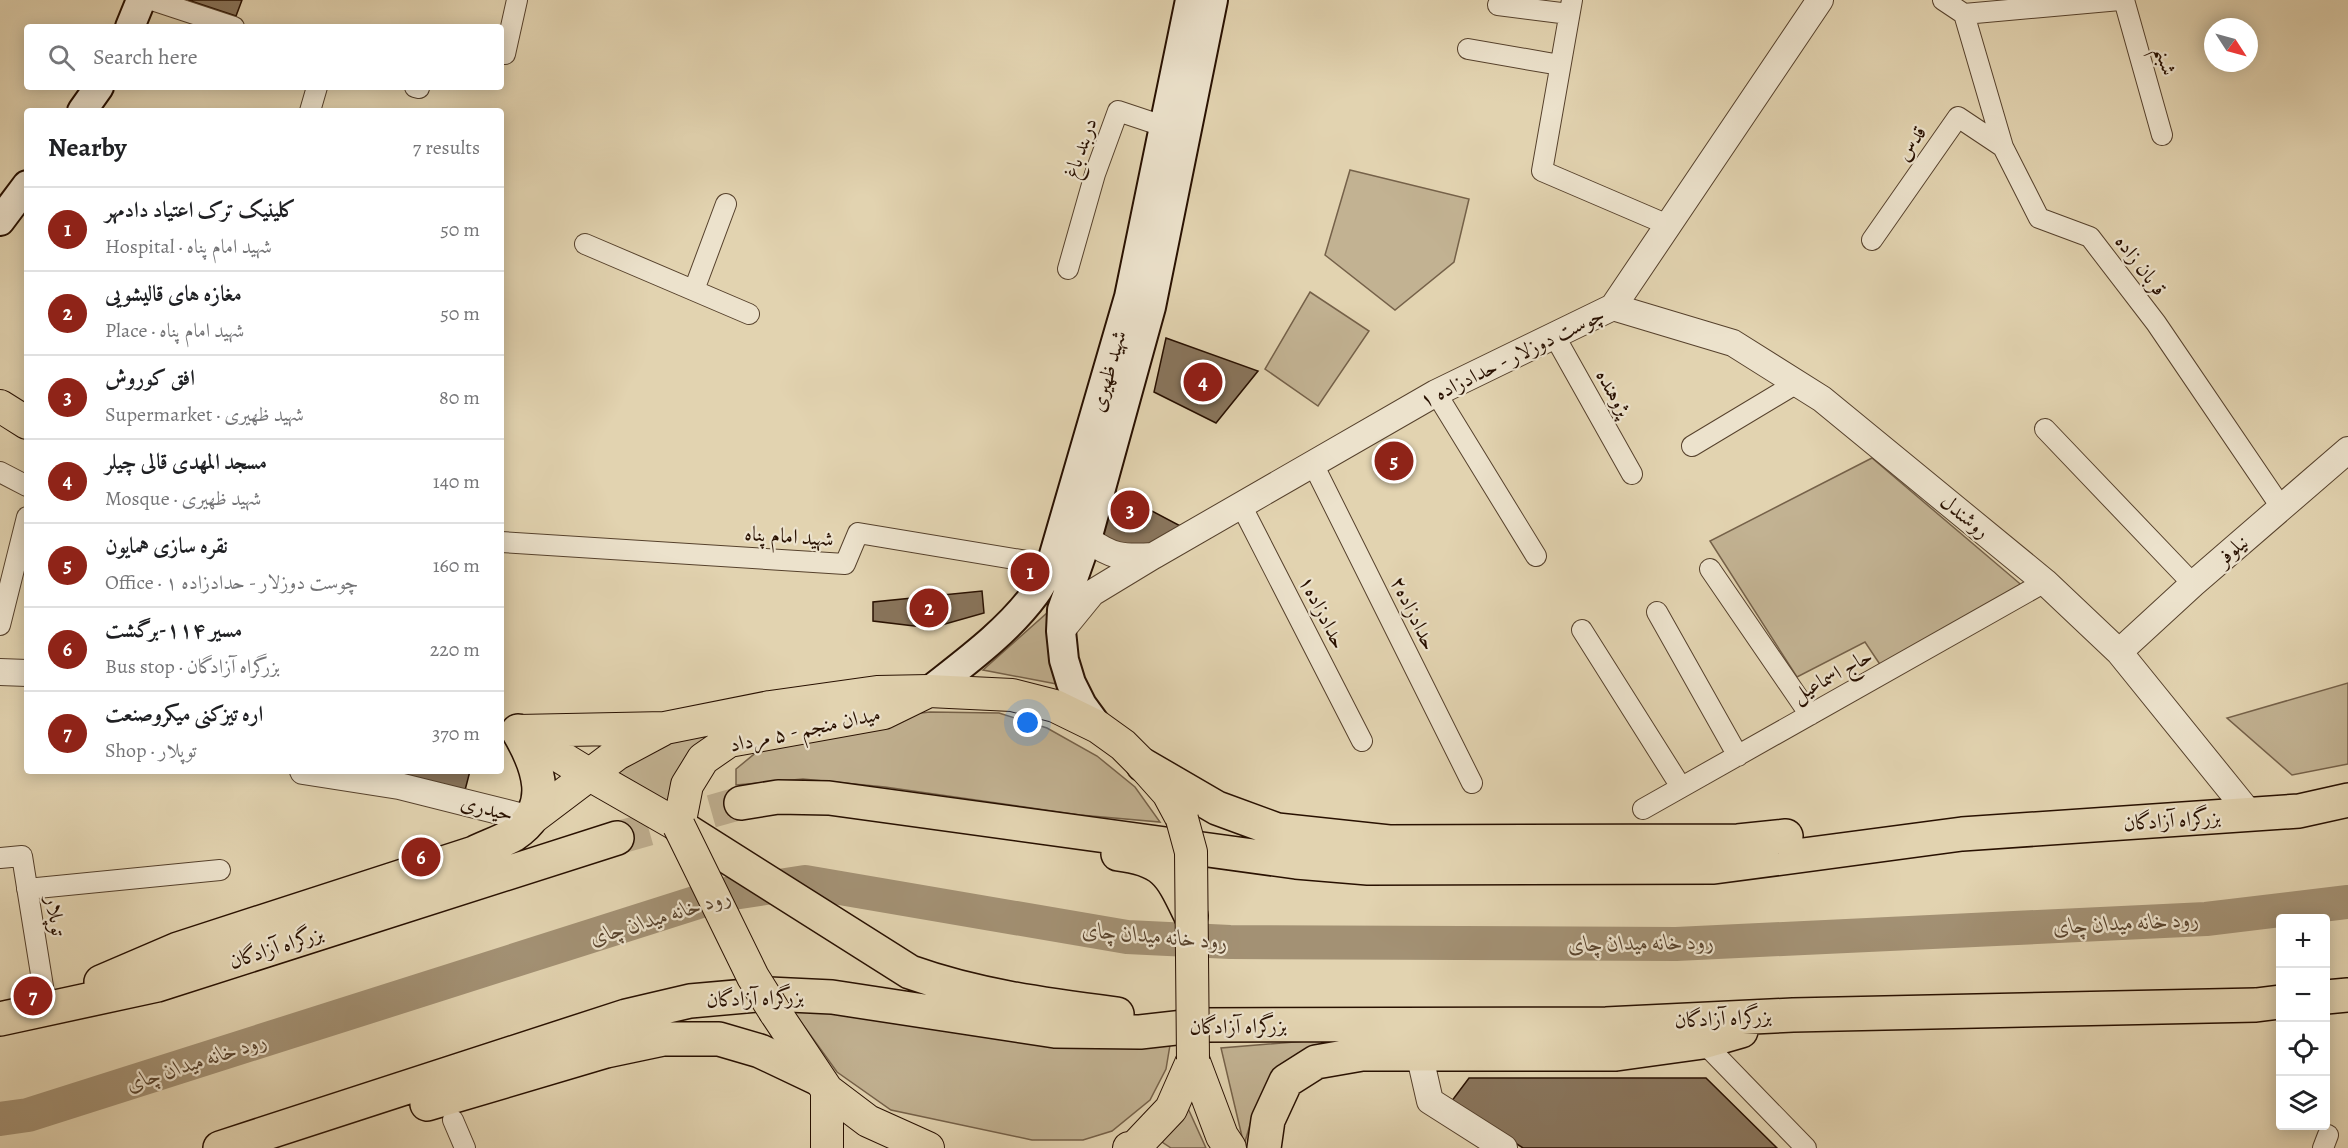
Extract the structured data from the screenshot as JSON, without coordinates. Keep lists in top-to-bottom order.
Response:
{
  "streets": {
    "highway": ["بزرگراه آزادگان"],
    "main road": ["شهید ظهیری", "میدان منجم - ۵ مرداد"],
    "street": [
      "شبنم",
      "قدس",
      "دربند باغ",
      "قربان زاده",
      "چوست دوزلار - حدادزاده ۱",
      "پژوهنده",
      "روشندل",
      "شهید امام پناه",
      "نیلوفر",
      "حدادزاده۱",
      "حدادزاده۲",
      "حاج اسماعیل",
      "حیدری",
      "توپلار"
    ]
  },
  "crossings": [
    ["قدس", "قربان زاده"],
    ["دربند باغ", "شهید ظهیری"],
    ["قربان زاده", "نیلوفر"],
    ["چوست دوزلار - حدادزاده ۱", "شهید ظهیری"],
    ["چوست دوزلار - حدادزاده ۱", "پژوهنده"],
    ["چوست دوزلار - حدادزاده ۱", "روشندل"],
    ["چوست دوزلار - حدادزاده ۱", "حدادزاده۱"],
    ["چوست دوزلار - حدادزاده ۱", "حدادزاده۲"],
    ["شهید ظهیری", "شهید امام پناه"],
    ["شهید ظهیری", "میدان منجم - ۵ مرداد"],
    ["روشندل", "نیلوفر"],
    ["روشندل", "حاج اسماعیل"],
    ["روشندل", "بزرگراه آزادگان"],
    ["میدان منجم - ۵ مرداد", "بزرگراه آزادگان"],
    ["بزرگراه آزادگان", "توپلار"]
  ],
  "water": ["رود خانه میدان چای"],
  "north": "bottom right",
  "page": {
    "search": "Search here",
    "heading": ["Nearby", "7 results"],
    "list": [
      {
        "mark": "1",
        "name": "کلینیک ترک اعتیاد دادمهر",
        "note": "Hospital · شهید امام پناه",
        "value": "50 m"
      },
      {
        "mark": "2",
        "name": "مغازه های قالیشویی",
        "note": "Place · شهید امام پناه",
        "value": "50 m"
      },
      {
        "mark": "3",
        "name": "افق کوروش",
        "note": "Supermarket · شهید ظهیری",
        "value": "80 m"
      },
      {
        "mark": "4",
        "name": "مسجد المهدی قالی چیلر",
        "note": "Mosque · شهید ظهیری",
        "value": "140 m"
      },
      {
        "mark": "5",
        "name": "نقره سازی همایون",
        "note": "Office · چوست دوزلار - حدادزاده ۱",
        "value": "160 m"
      },
      {
        "mark": "6",
        "name": "مسیر ۱۱۴-برگشت",
        "note": "Bus stop · بزرگراه آزادگان",
        "value": "220 m"
      },
      {
        "mark": "7",
        "name": "اره تیزکنی میکروصنعت",
        "note": "Shop · توپلار",
        "value": "370 m"
      }
    ],
    "pins": [
      "4",
      "5",
      "3",
      "1",
      "2",
      "6",
      "7"
    ],
    "map_buttons": ["+", "−"]
  }
}
